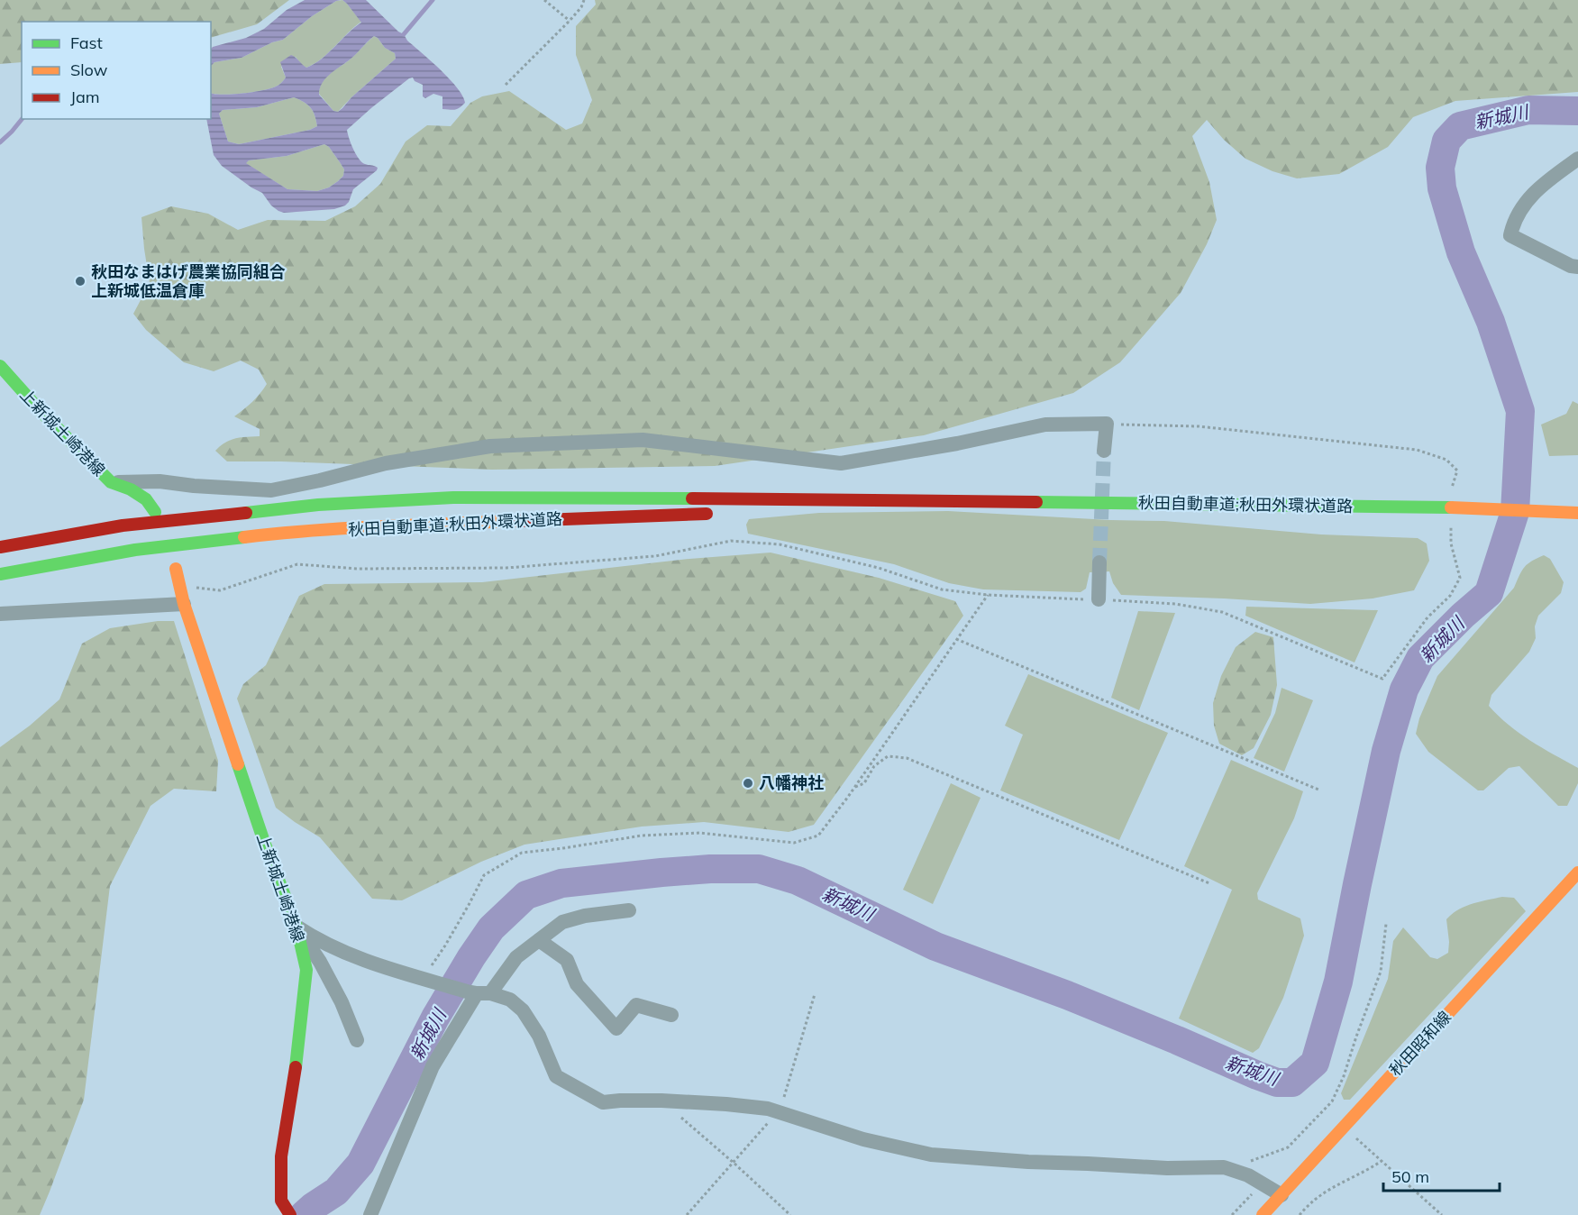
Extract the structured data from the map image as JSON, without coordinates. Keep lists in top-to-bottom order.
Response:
{
  "streets": {
    "main road": ["上新城土崎港線", "秋田自動車道;秋田外環状道路", "秋田昭和線"]
  },
  "water": ["新城川"],
  "places": ["秋田なまはげ農業協同組合 上新城低温倉庫", "八幡神社"],
  "legend": ["Fast", "Slow", "Jam"],
  "scale_bar": "50 m"
}
